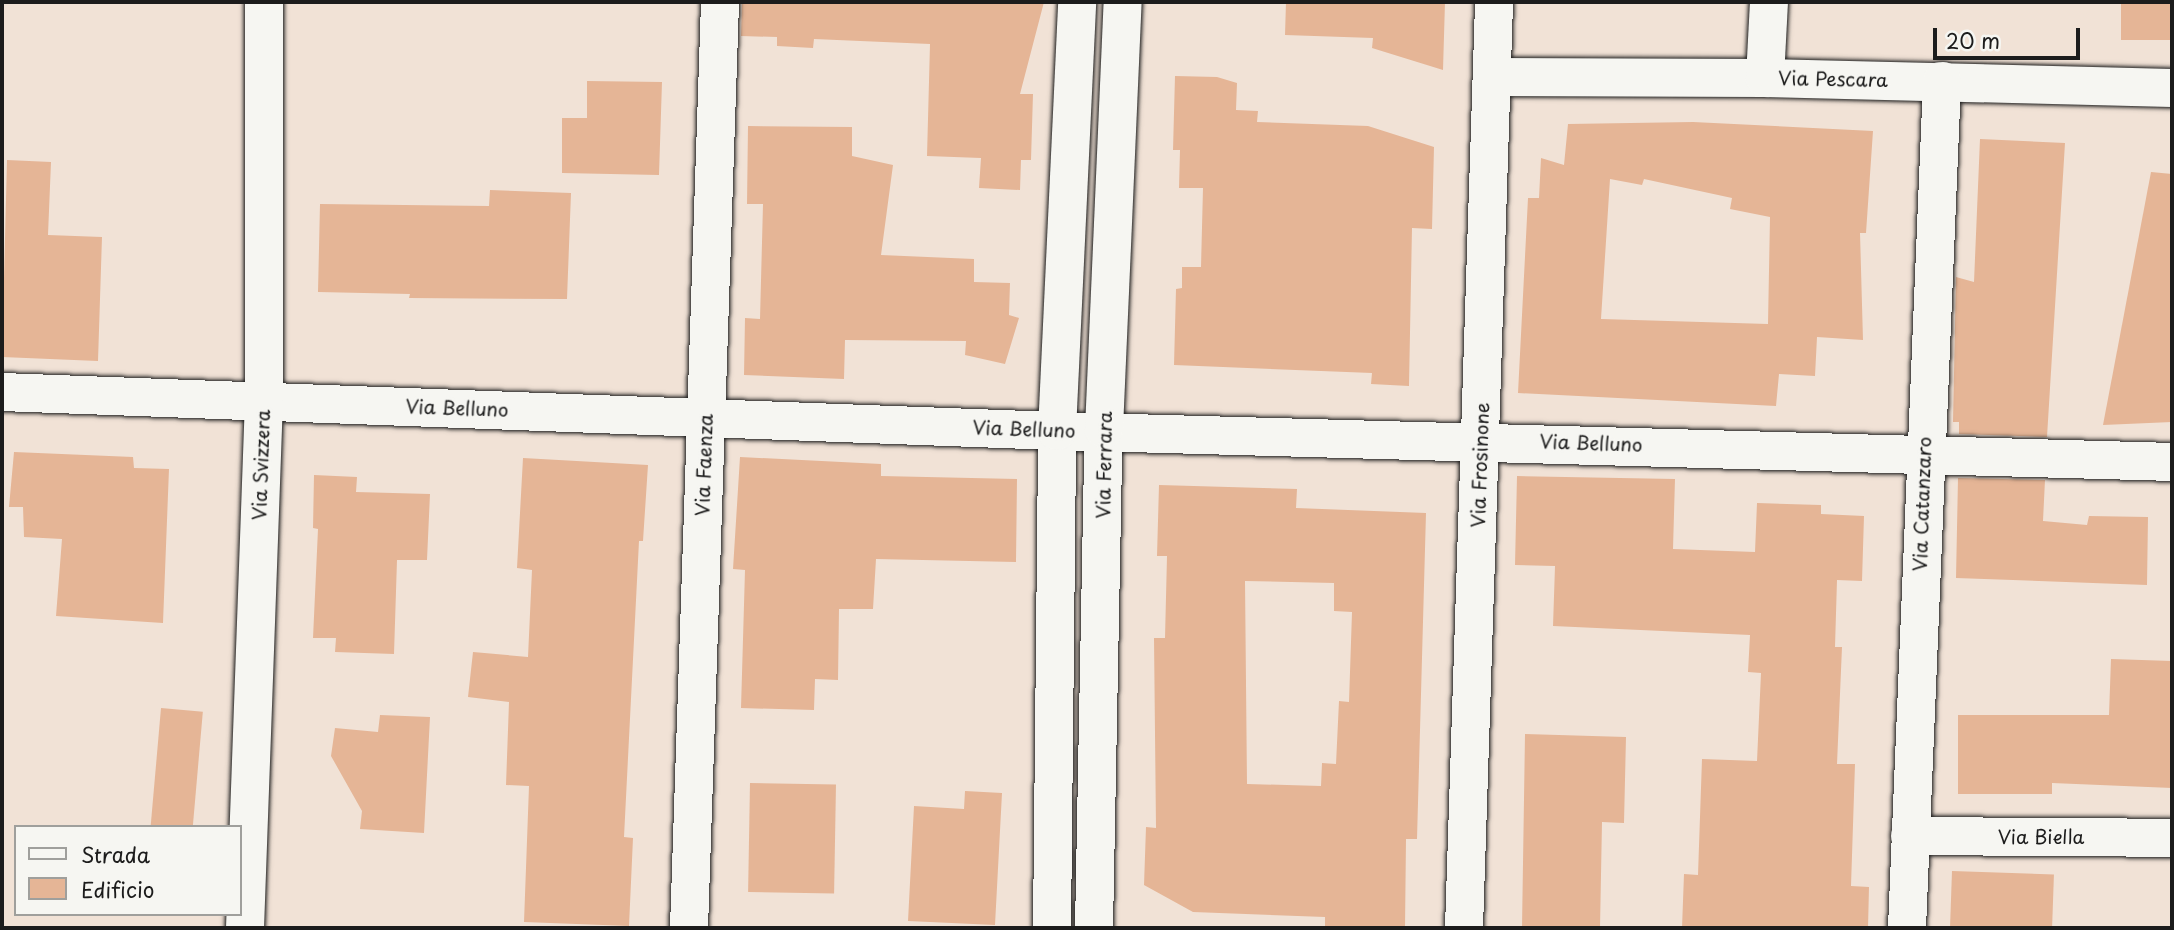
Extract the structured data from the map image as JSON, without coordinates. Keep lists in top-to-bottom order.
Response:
{
  "streets": {
    "street": [
      "Via Pescara",
      "Via Belluno",
      "Via Svizzera",
      "Via Faenza",
      "Via Ferrara",
      "Via Frosinone",
      "Via Catanzaro",
      "Via Biella"
    ]
  },
  "crossings": [
    ["Via Pescara", "Via Frosinone"],
    ["Via Pescara", "Via Catanzaro"],
    ["Via Belluno", "Via Svizzera"],
    ["Via Belluno", "Via Faenza"],
    ["Via Belluno", "Via Ferrara"],
    ["Via Belluno", "Via Frosinone"],
    ["Via Belluno", "Via Catanzaro"],
    ["Via Catanzaro", "Via Biella"]
  ],
  "legend": ["Strada", "Edificio"],
  "scale_bar": "20 m"
}
